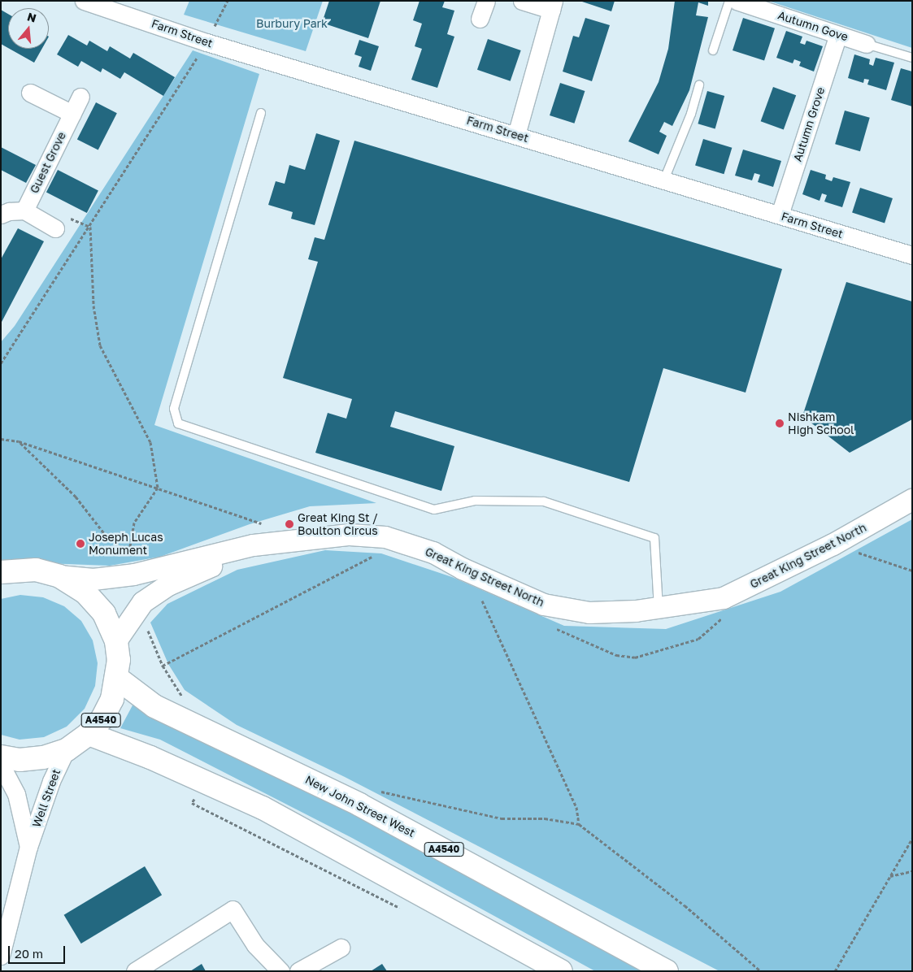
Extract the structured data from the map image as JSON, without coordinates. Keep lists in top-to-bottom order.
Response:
{
  "streets": {
    "highway": ["A4540", "New John Street West"],
    "street": [
      "Autumn Gove",
      "Farm Street",
      "Autumn Grove",
      "Guest Grove",
      "Great King Street North",
      "Well Street"
    ]
  },
  "crossings": [
    ["Autumn Gove", "Autumn Grove"],
    ["Farm Street", "Autumn Grove"],
    ["Great King Street North", "A4540"],
    ["A4540", "Well Street"],
    ["A4540", "New John Street West"]
  ],
  "parks": ["Burbury Park"],
  "places": ["Nishkam High School", "Great King St / Boulton Circus", "Joseph Lucas Monument"],
  "scale_bar": "20 m",
  "north": "top"
}
